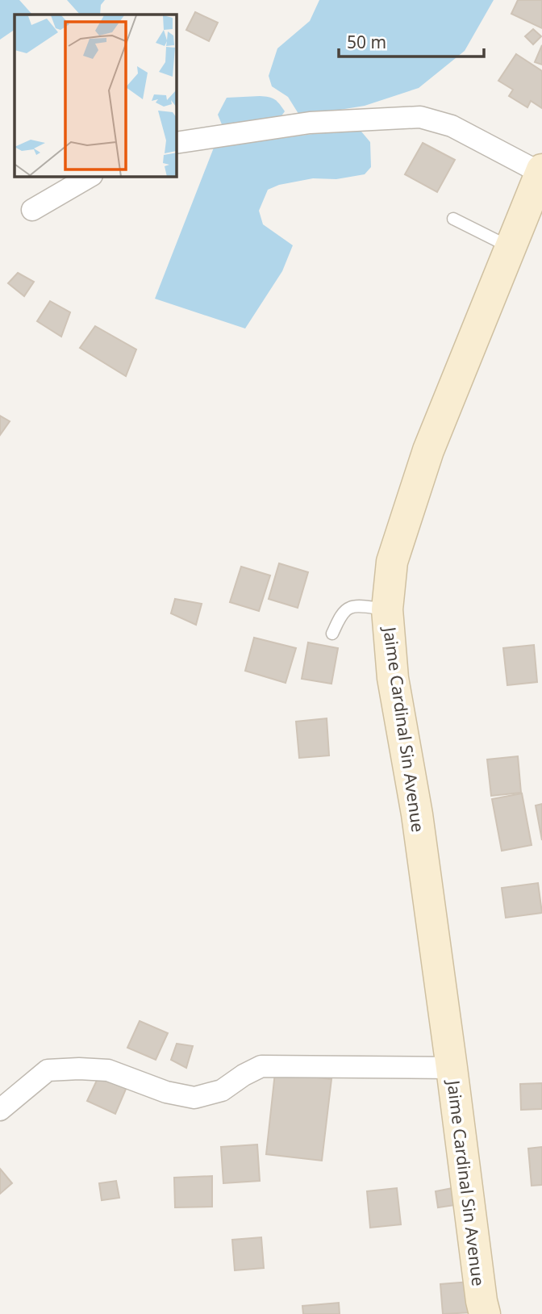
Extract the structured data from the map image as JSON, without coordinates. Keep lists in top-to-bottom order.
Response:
{
  "streets": {
    "street": ["Jaime Cardinal Sin Avenue"]
  },
  "scale_bar": "50 m"
}
